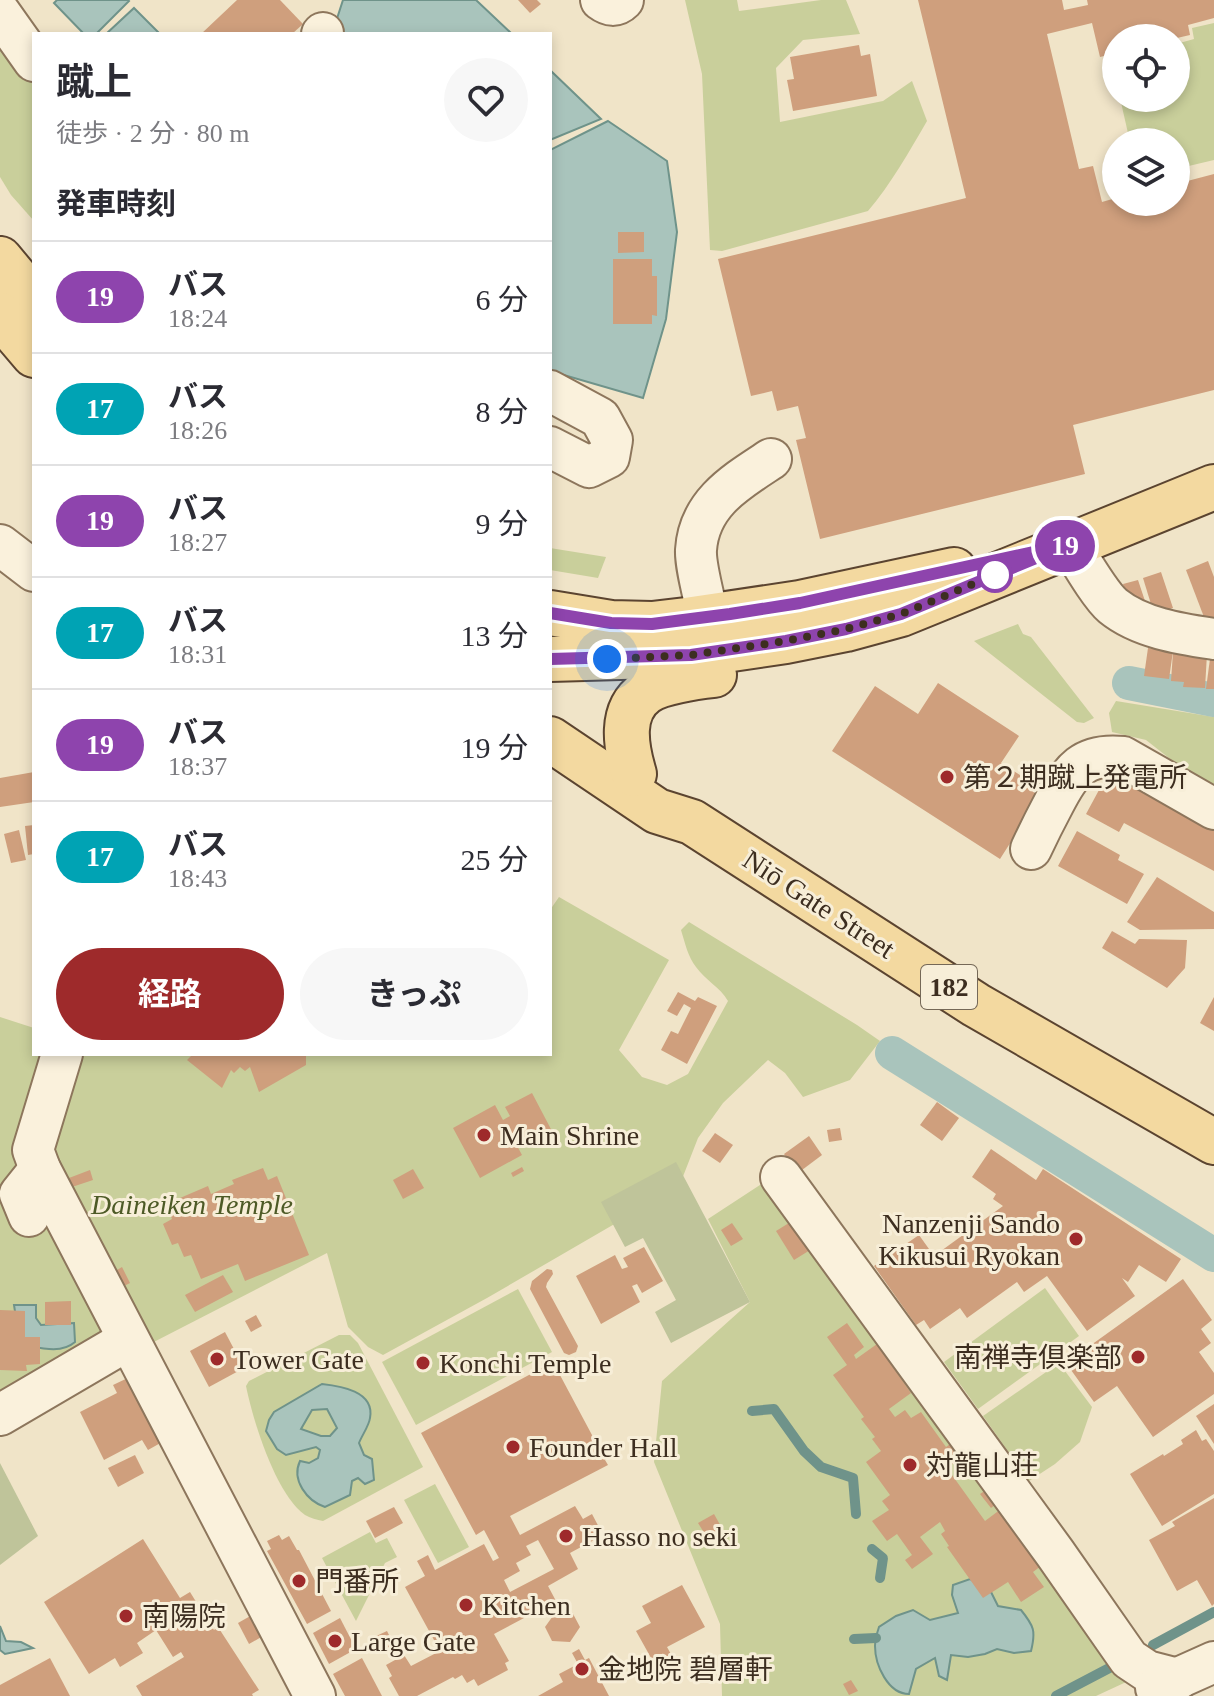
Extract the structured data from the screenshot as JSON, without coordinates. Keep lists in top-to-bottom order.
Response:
{
  "streets": {
    "main road": ["Niō Gate Street", "182"]
  },
  "crossings": [
    ["Niō Gate Street", "182"]
  ],
  "parks": ["Daineiken Temple"],
  "places": [
    "第２期蹴上発電所",
    "Main Shrine",
    "Nanzenji Sando Kikusui Ryokan",
    "南禅寺倶楽部",
    "Tower Gate",
    "Konchi Temple",
    "Founder Hall",
    "対龍山荘",
    "Hasso no seki",
    "門番所",
    "Kitchen",
    "南陽院",
    "Large Gate",
    "金地院 碧層軒"
  ],
  "lines": ["bus line 19"],
  "page": {
    "on_map": "19",
    "heading": [
      ["蹴上", "徒歩 · 2 分 · 80 m"],
      "発車時刻"
    ],
    "list": [
      {
        "mark": "19",
        "name": "バス",
        "note": "18:24",
        "value": "6 分"
      },
      {
        "mark": "17",
        "name": "バス",
        "note": "18:26",
        "value": "8 分"
      },
      {
        "mark": "19",
        "name": "バス",
        "note": "18:27",
        "value": "9 分"
      },
      {
        "mark": "17",
        "name": "バス",
        "note": "18:31",
        "value": "13 分"
      },
      {
        "mark": "19",
        "name": "バス",
        "note": "18:37",
        "value": "19 分"
      },
      {
        "mark": "17",
        "name": "バス",
        "note": "18:43",
        "value": "25 分"
      }
    ],
    "buttons": ["経路", "きっぷ"]
  }
}
